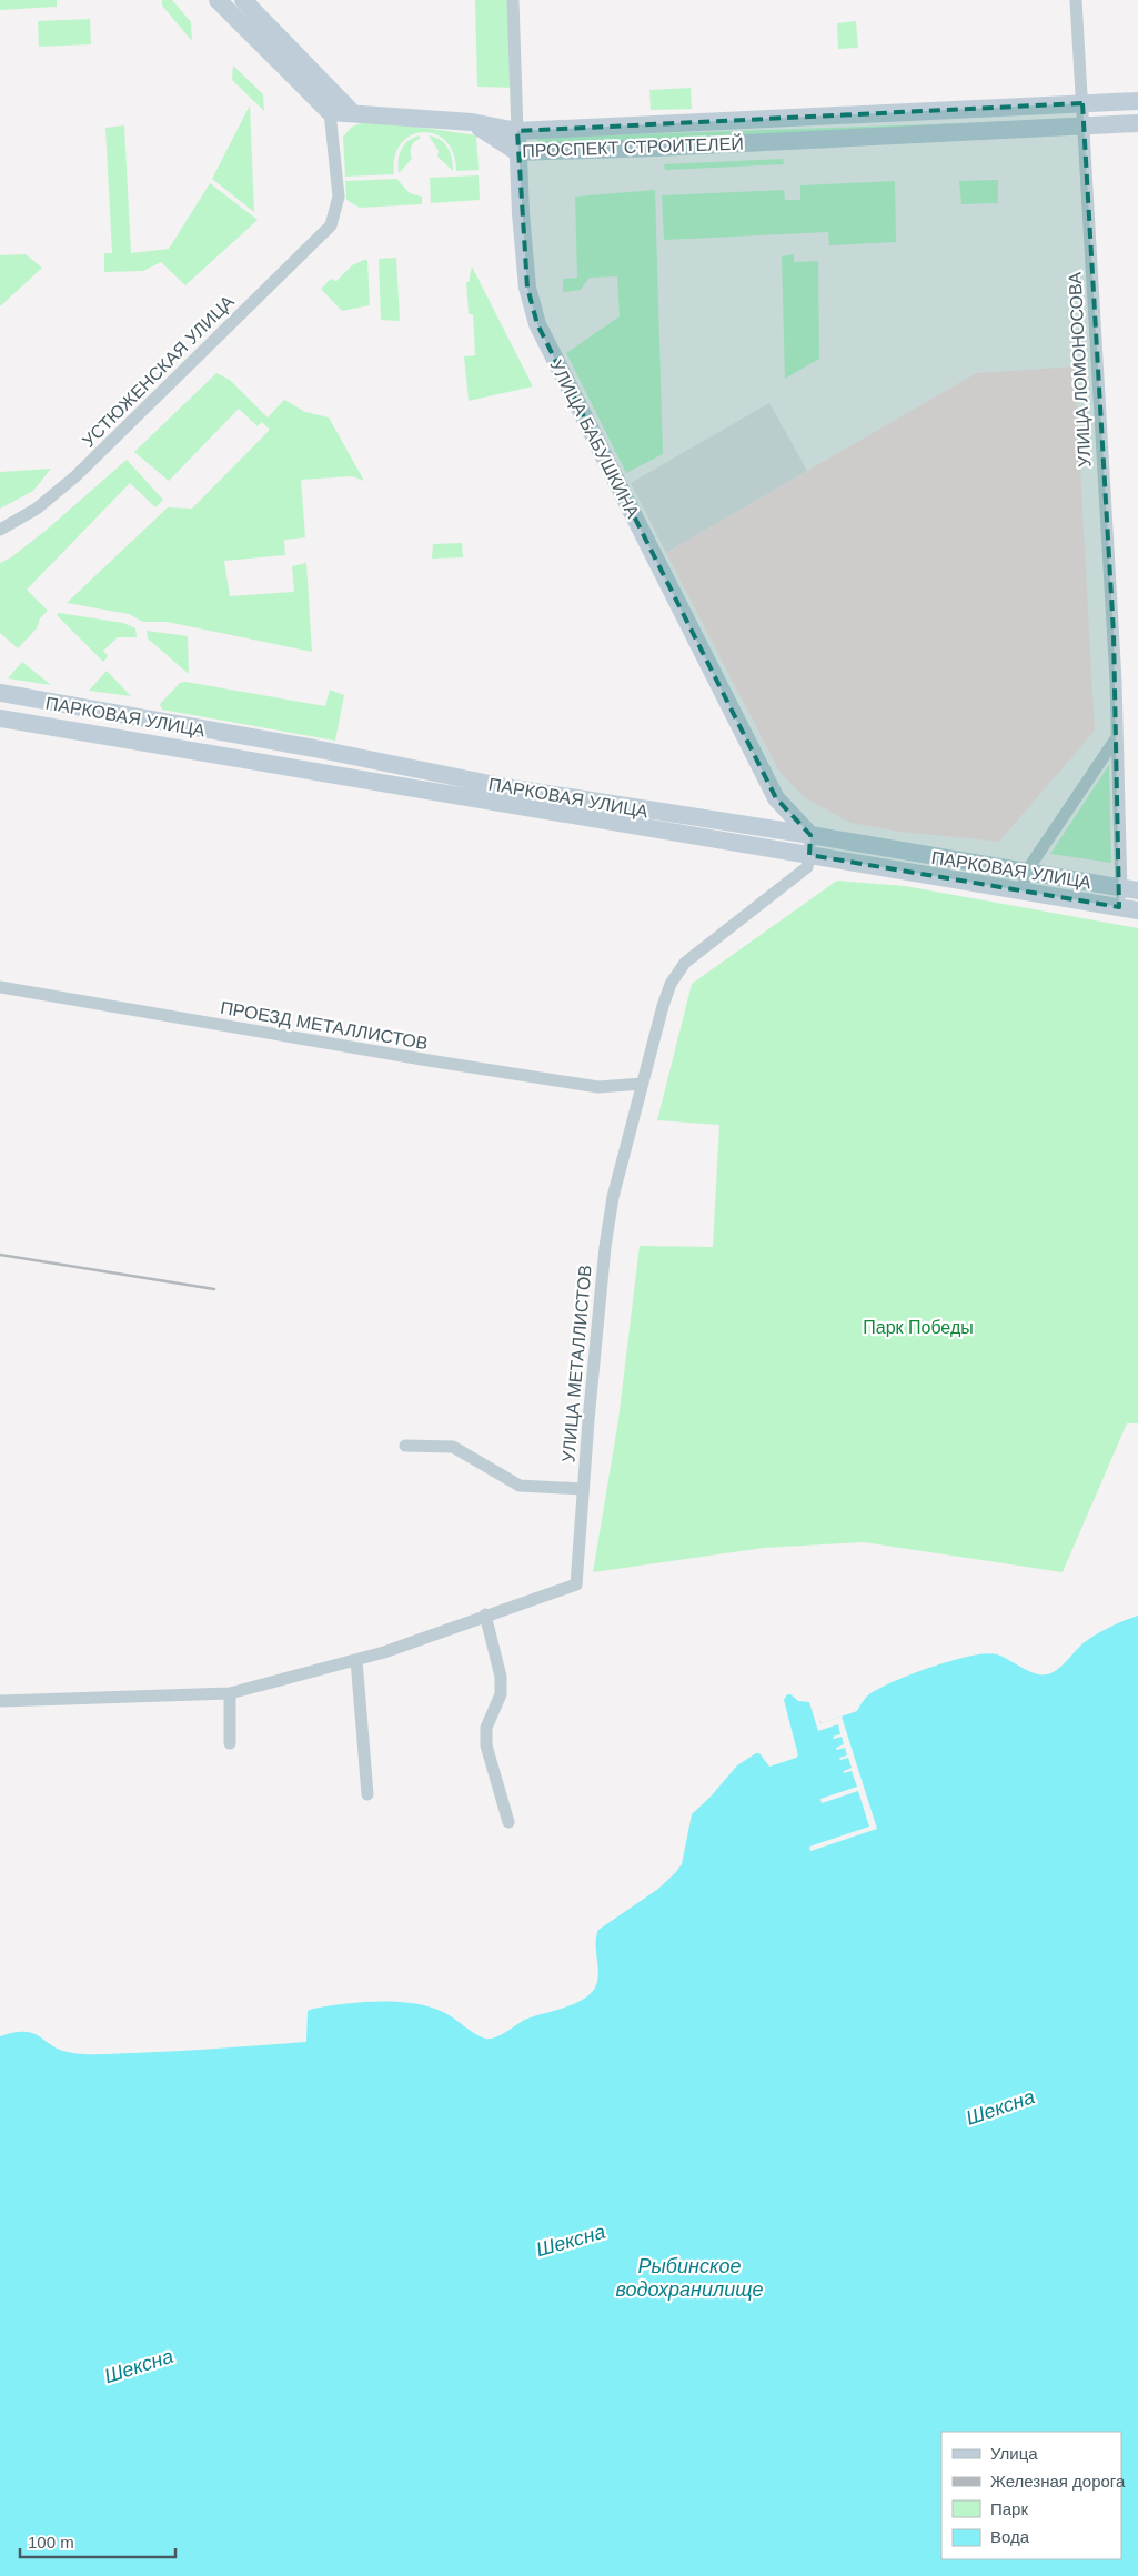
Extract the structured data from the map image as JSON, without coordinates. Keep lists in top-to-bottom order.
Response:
{
  "streets": {
    "main road": ["ПРОСПЕКТ СТРОИТЕЛЕЙ", "УЛИЦА БАБУШКИНА", "ПАРКОВАЯ УЛИЦА"],
    "street": [
      "УЛИЦА ЛОМОНОСОВА",
      "УСТЮЖЕНСКАЯ УЛИЦА",
      "ПРОЕЗД МЕТАЛЛИСТОВ",
      "УЛИЦА МЕТАЛЛИСТОВ"
    ]
  },
  "crossings": [
    ["ПРОСПЕКТ СТРОИТЕЛЕЙ", "УЛИЦА ЛОМОНОСОВА"],
    ["ПРОСПЕКТ СТРОИТЕЛЕЙ", "УЛИЦА БАБУШКИНА"],
    ["УЛИЦА ЛОМОНОСОВА", "ПАРКОВАЯ УЛИЦА"],
    ["УЛИЦА БАБУШКИНА", "ПАРКОВАЯ УЛИЦА"],
    ["ПАРКОВАЯ УЛИЦА", "УЛИЦА МЕТАЛЛИСТОВ"],
    ["ПРОЕЗД МЕТАЛЛИСТОВ", "УЛИЦА МЕТАЛЛИСТОВ"]
  ],
  "water": ["Шексна", "Рыбинское водохранилище"],
  "parks": ["Парк Победы"],
  "legend": [
    "Улица",
    "Железная дорога",
    "Парк",
    "Вода"
  ],
  "scale_bar": "100 m"
}
